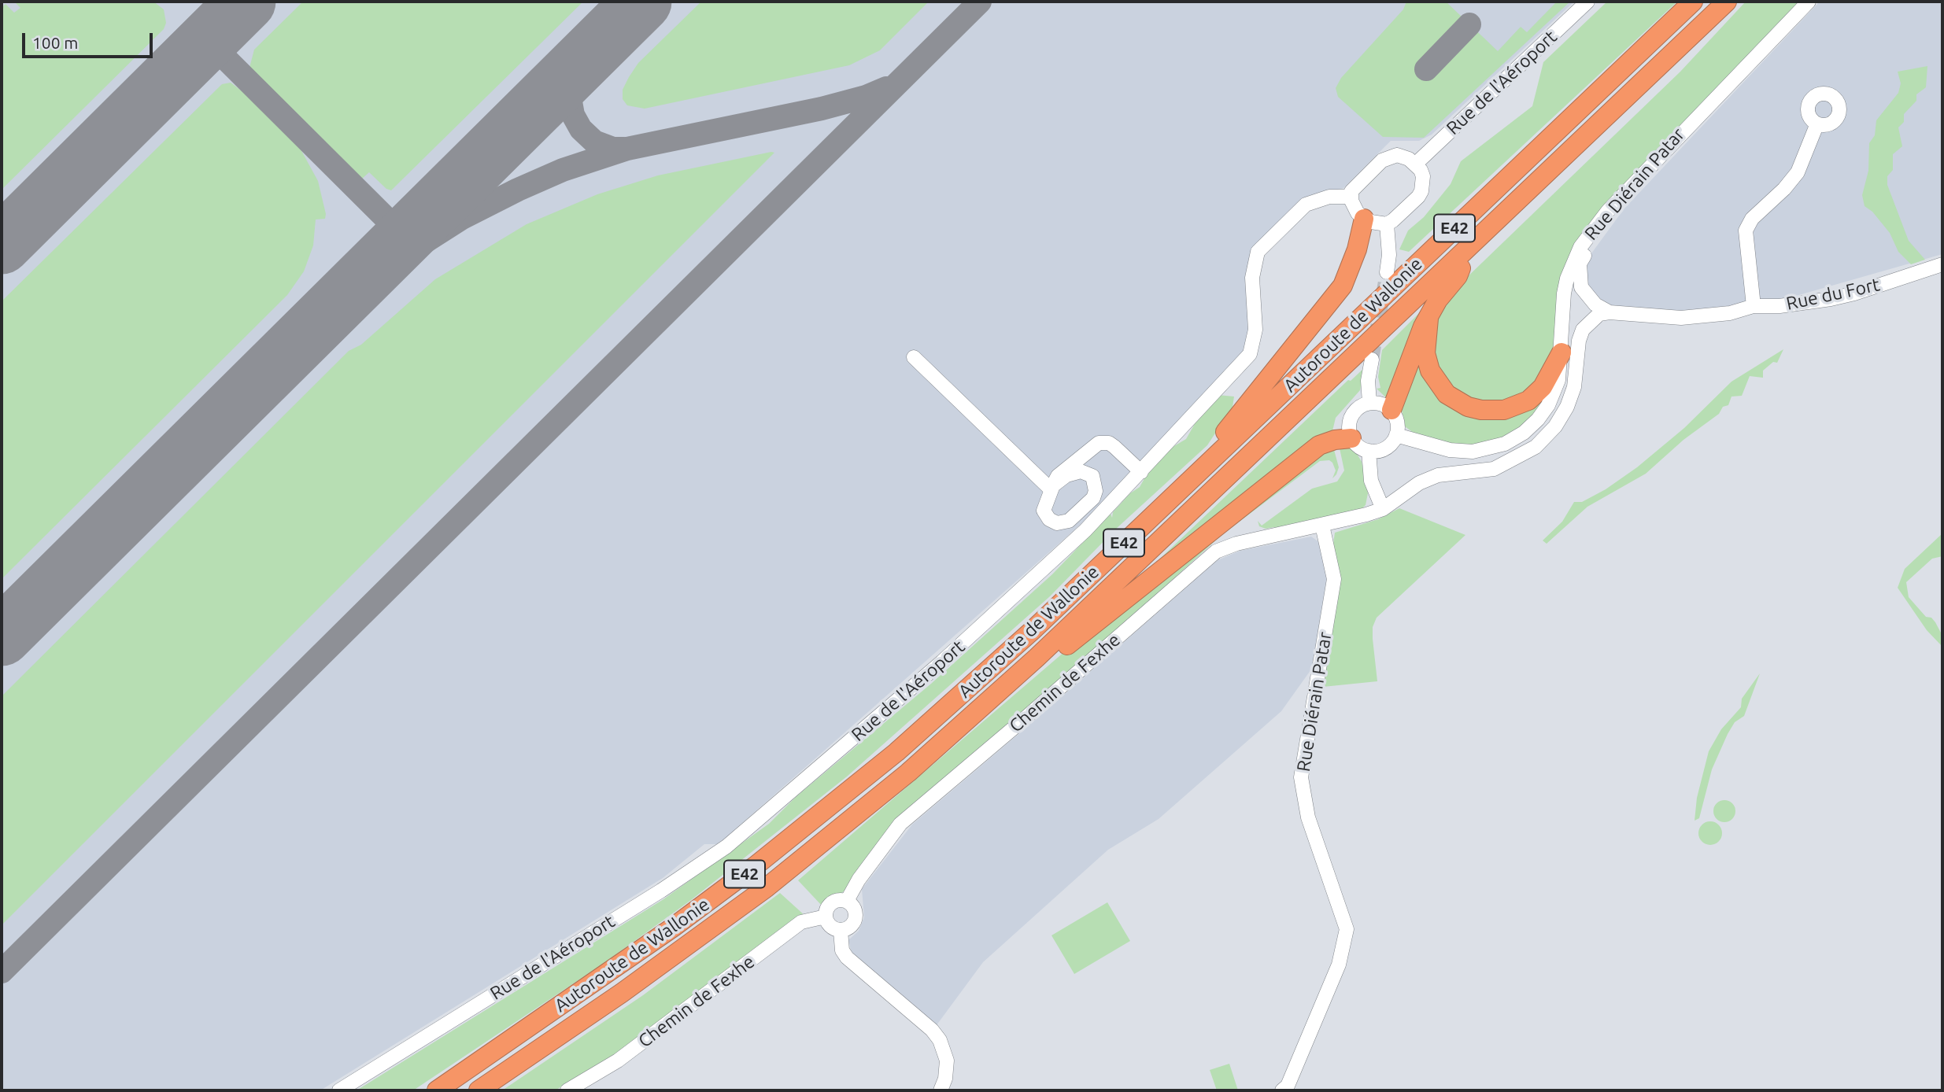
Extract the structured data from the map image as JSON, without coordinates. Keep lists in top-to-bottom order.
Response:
{
  "streets": {
    "highway": ["E42", "Autoroute de Wallonie"],
    "street": [
      "Rue de l'Aéroport",
      "Rue Diérain Patar",
      "Rue du Fort",
      "Chemin de Fexhe"
    ]
  },
  "crossings": [
    ["Rue Diérain Patar", "Chemin de Fexhe"]
  ],
  "scale_bar": "100 m"
}
